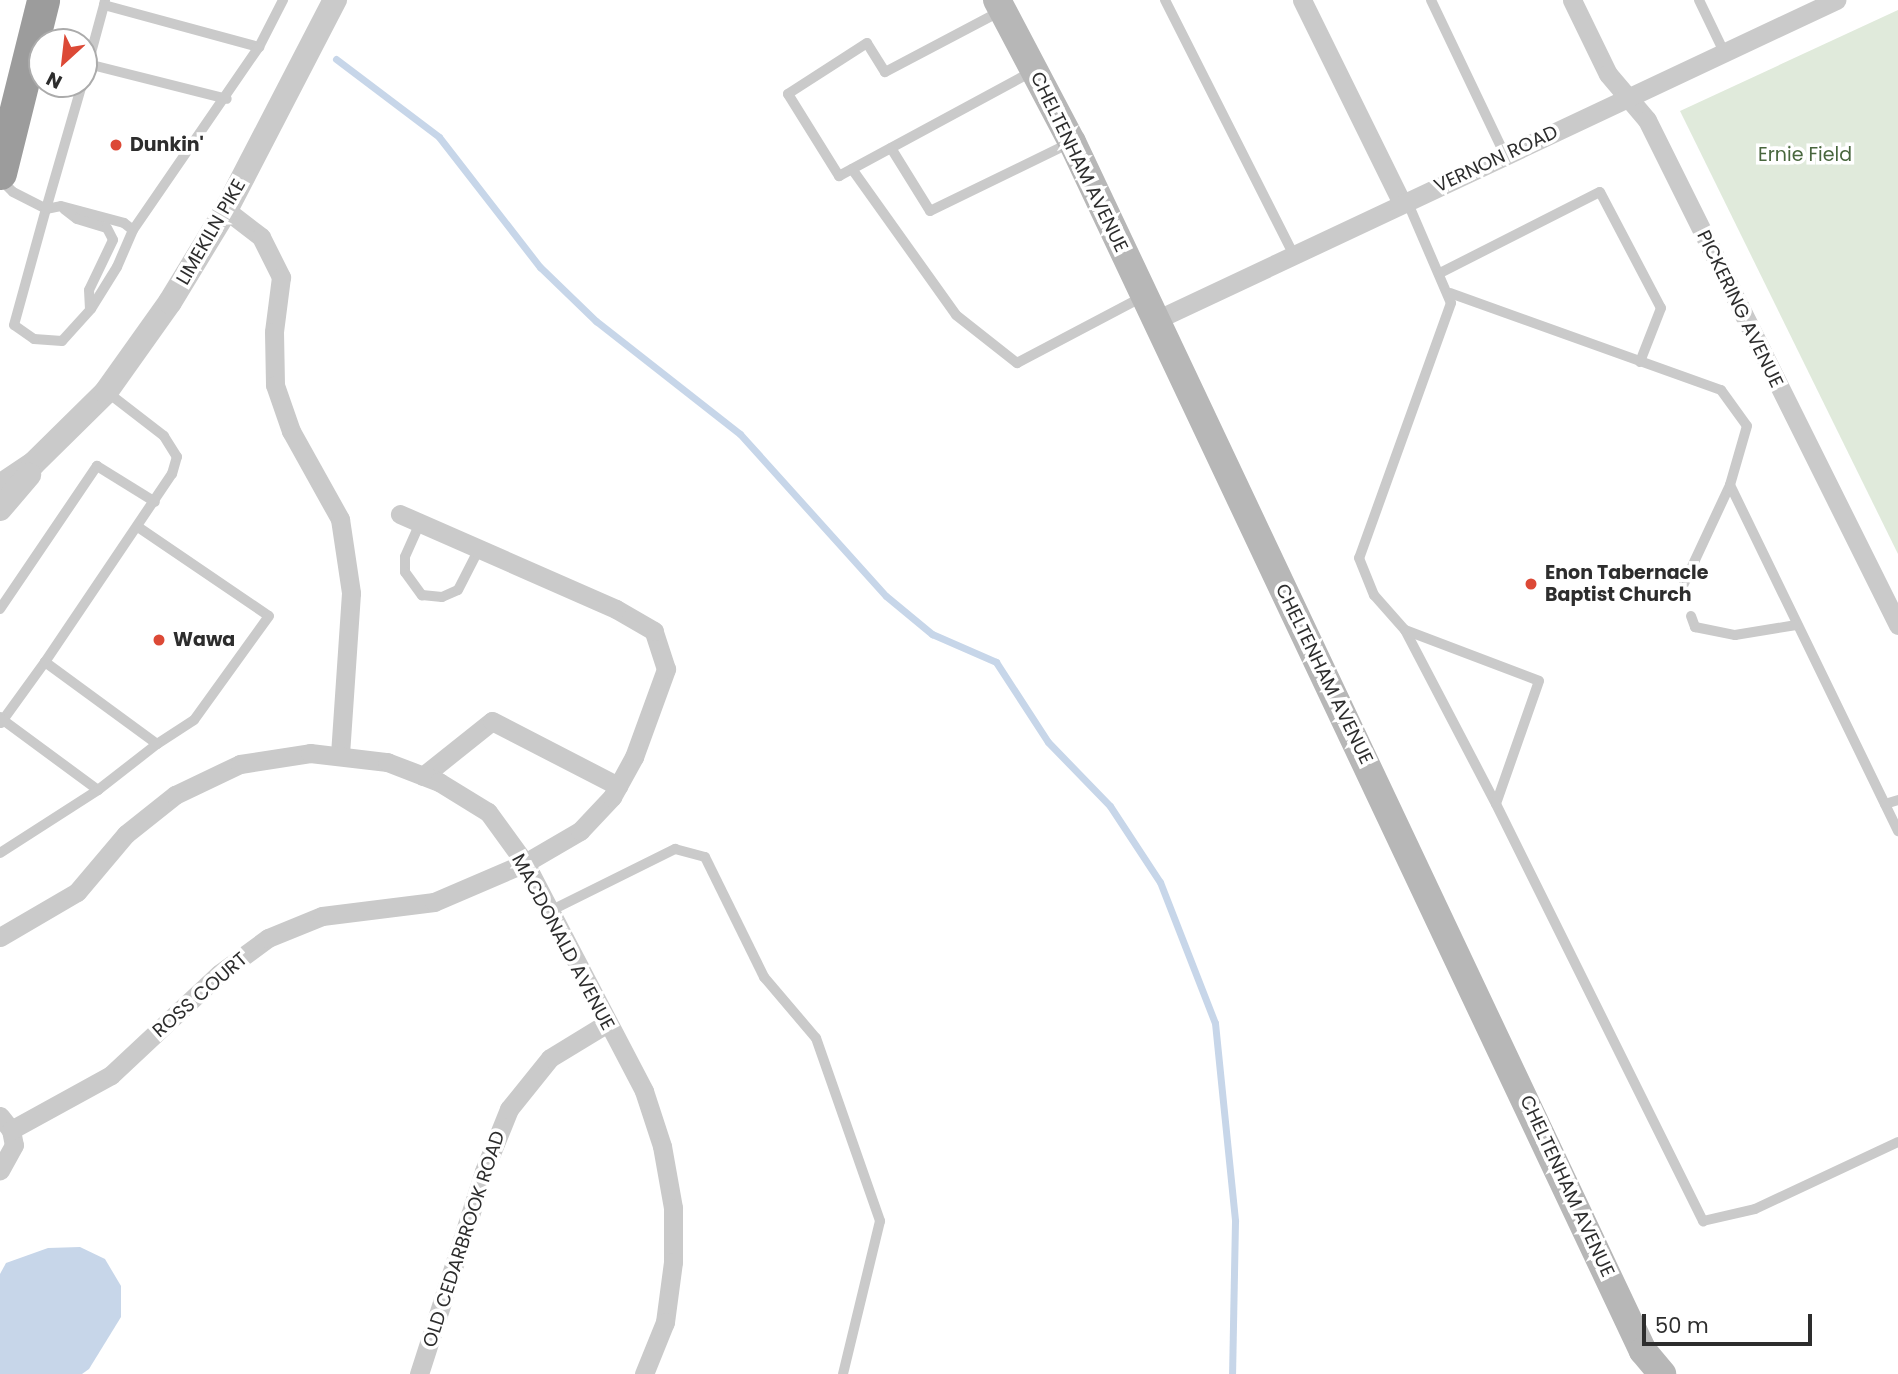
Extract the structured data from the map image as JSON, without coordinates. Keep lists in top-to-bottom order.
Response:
{
  "streets": {
    "main road": ["CHELTENHAM AVENUE"],
    "street": [
      "VERNON ROAD",
      "LIMEKILN PIKE",
      "PICKERING AVENUE",
      "MACDONALD AVENUE",
      "ROSS COURT",
      "OLD CEDARBROOK ROAD"
    ]
  },
  "crossings": [
    ["VERNON ROAD", "CHELTENHAM AVENUE"],
    ["VERNON ROAD", "PICKERING AVENUE"],
    ["MACDONALD AVENUE", "ROSS COURT"],
    ["MACDONALD AVENUE", "OLD CEDARBROOK ROAD"]
  ],
  "parks": ["Ernie Field"],
  "places": ["Dunkin'", "Enon Tabernacle Baptist Church", "Wawa"],
  "scale_bar": "50 m",
  "north": "bottom left"
}
